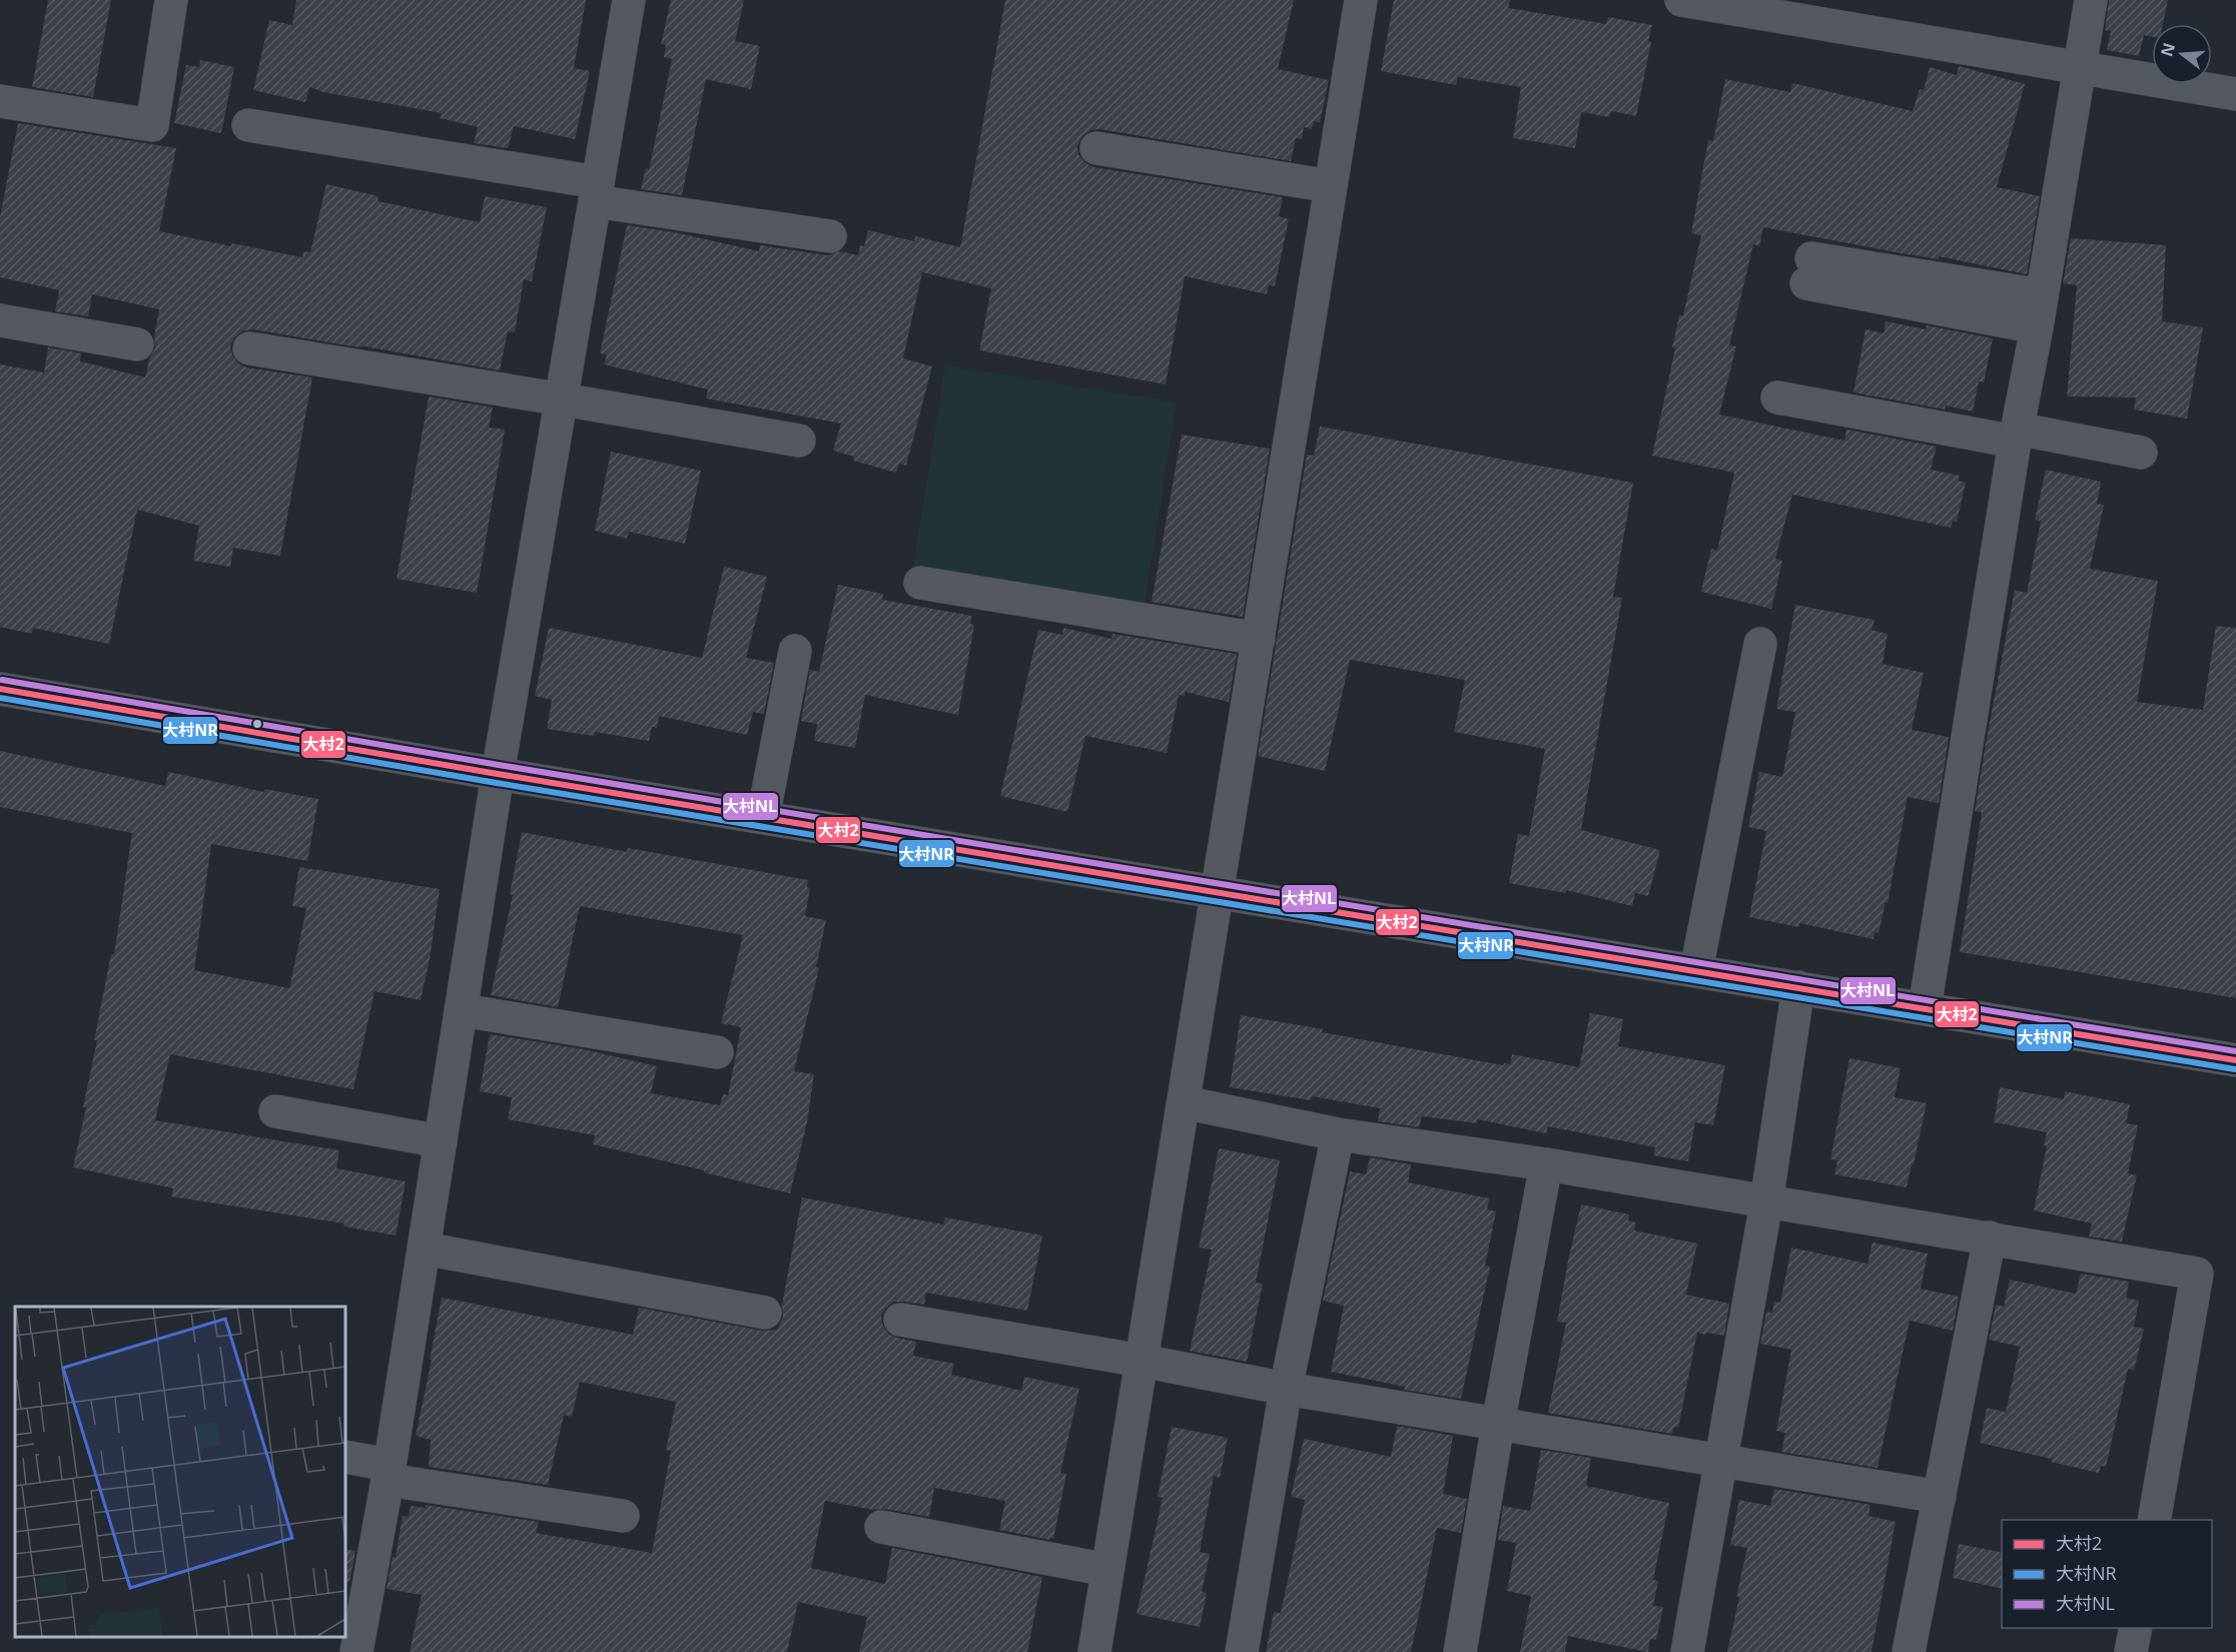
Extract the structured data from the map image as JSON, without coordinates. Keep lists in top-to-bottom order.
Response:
{
  "lines": ["transit line 大村NL", "transit line 大村2", "transit line 大村NR"],
  "legend": ["大村2", "大村NR", "大村NL"],
  "north": "left"
}
